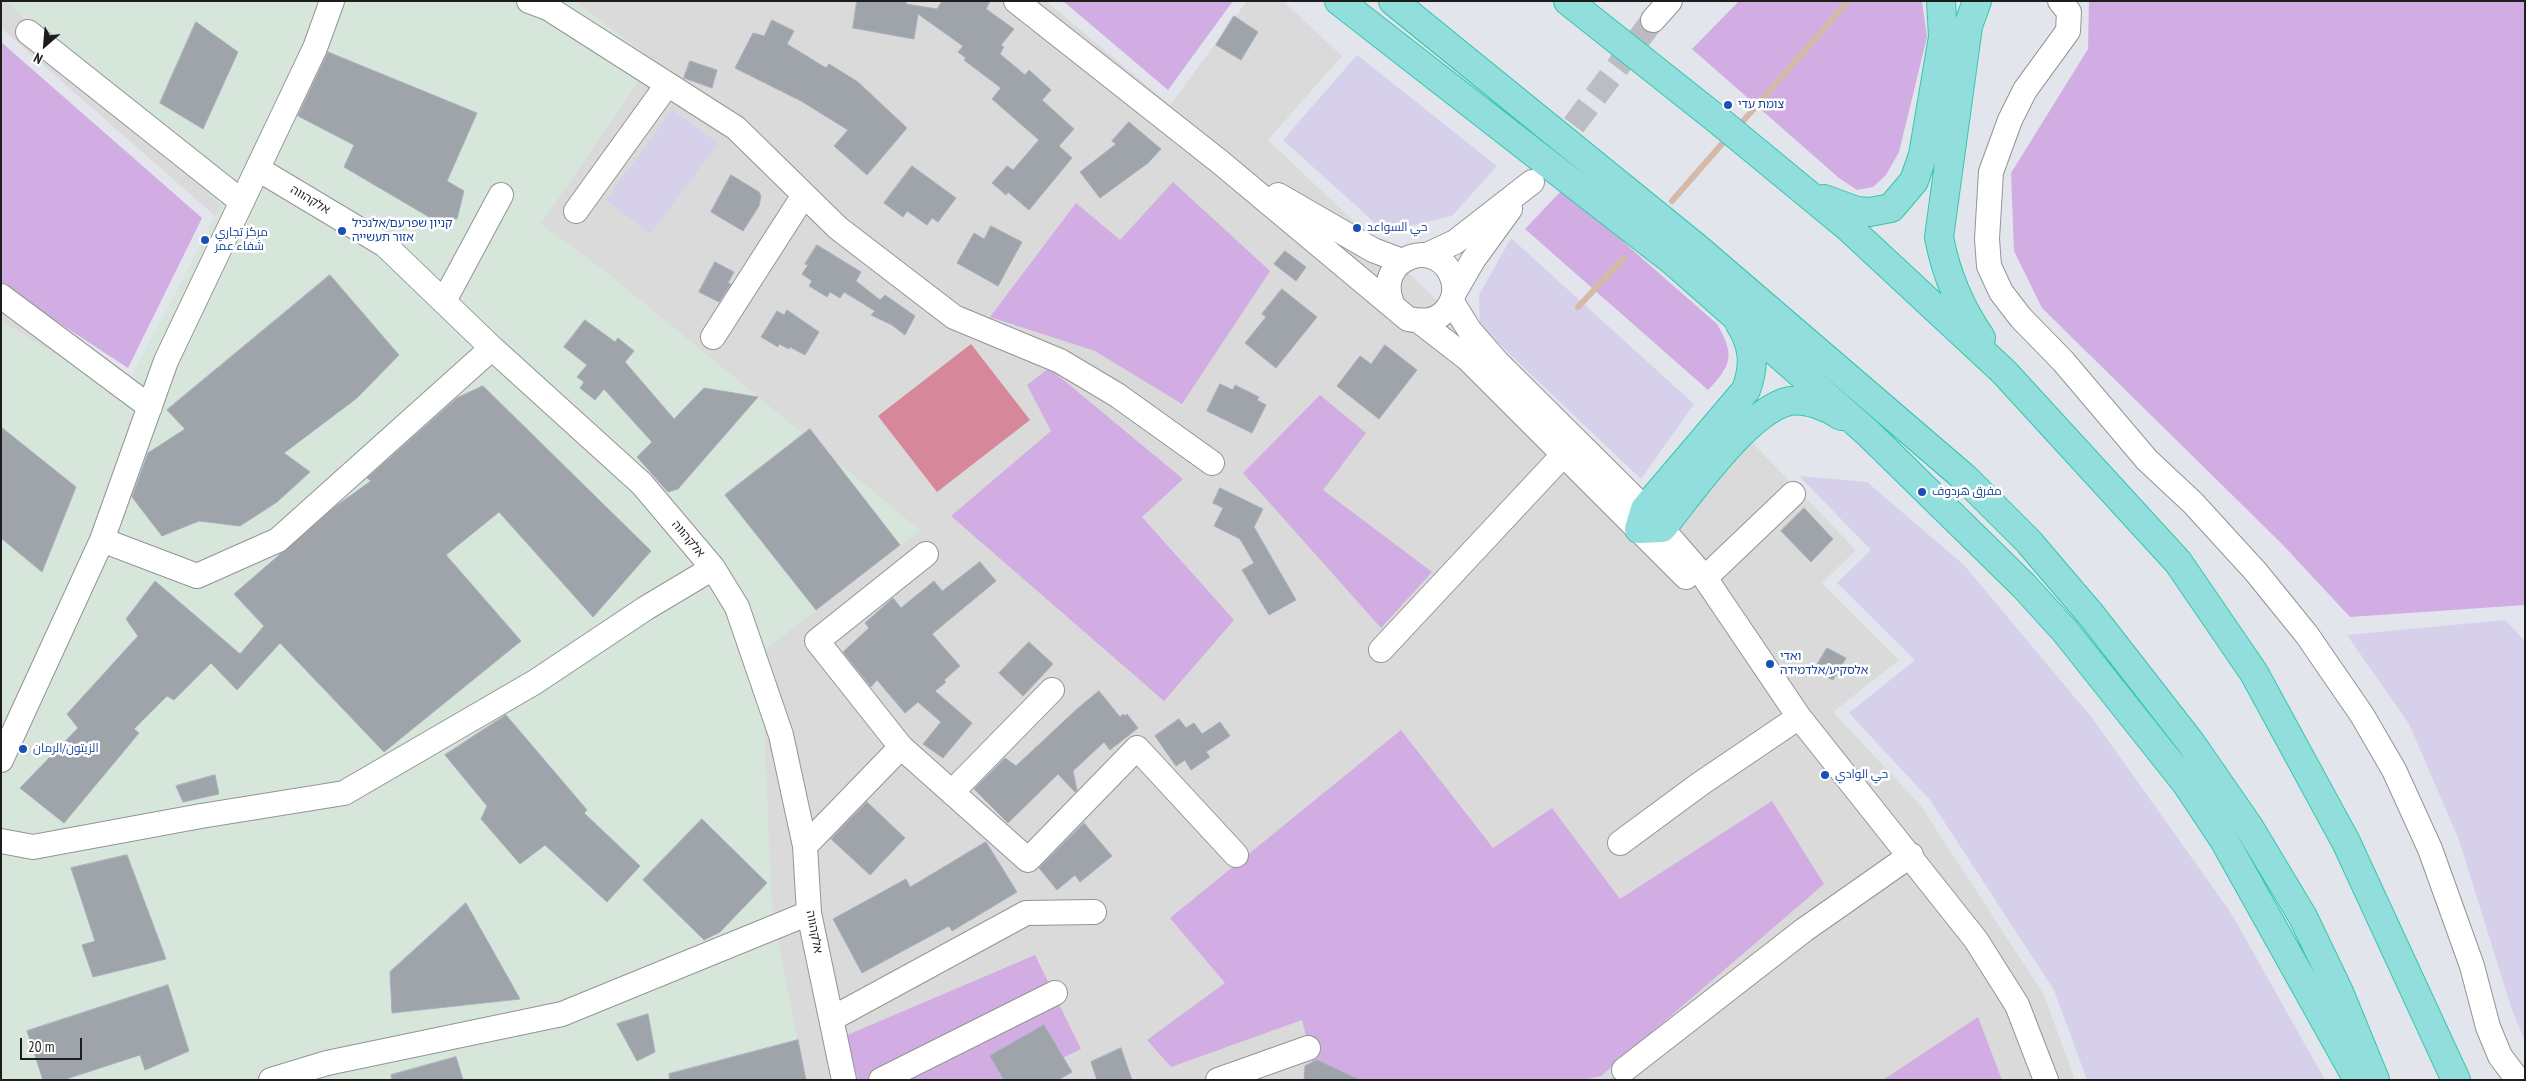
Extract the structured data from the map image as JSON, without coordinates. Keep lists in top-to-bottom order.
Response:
{
  "streets": {
    "street": ["אלקהווה"]
  },
  "places": [
    "צומת עדי",
    "حي السواعد",
    "קניון שפרעם/אלנכיל אזור תעשייה",
    "مركز تجاري شفاء عمر",
    "مفرق هَردوف",
    "ואדי אלסקיע/אלדמידה",
    "الزيتون/الرمان",
    "حي الوادي"
  ],
  "scale_bar": "20 m",
  "north": "bottom left"
}
